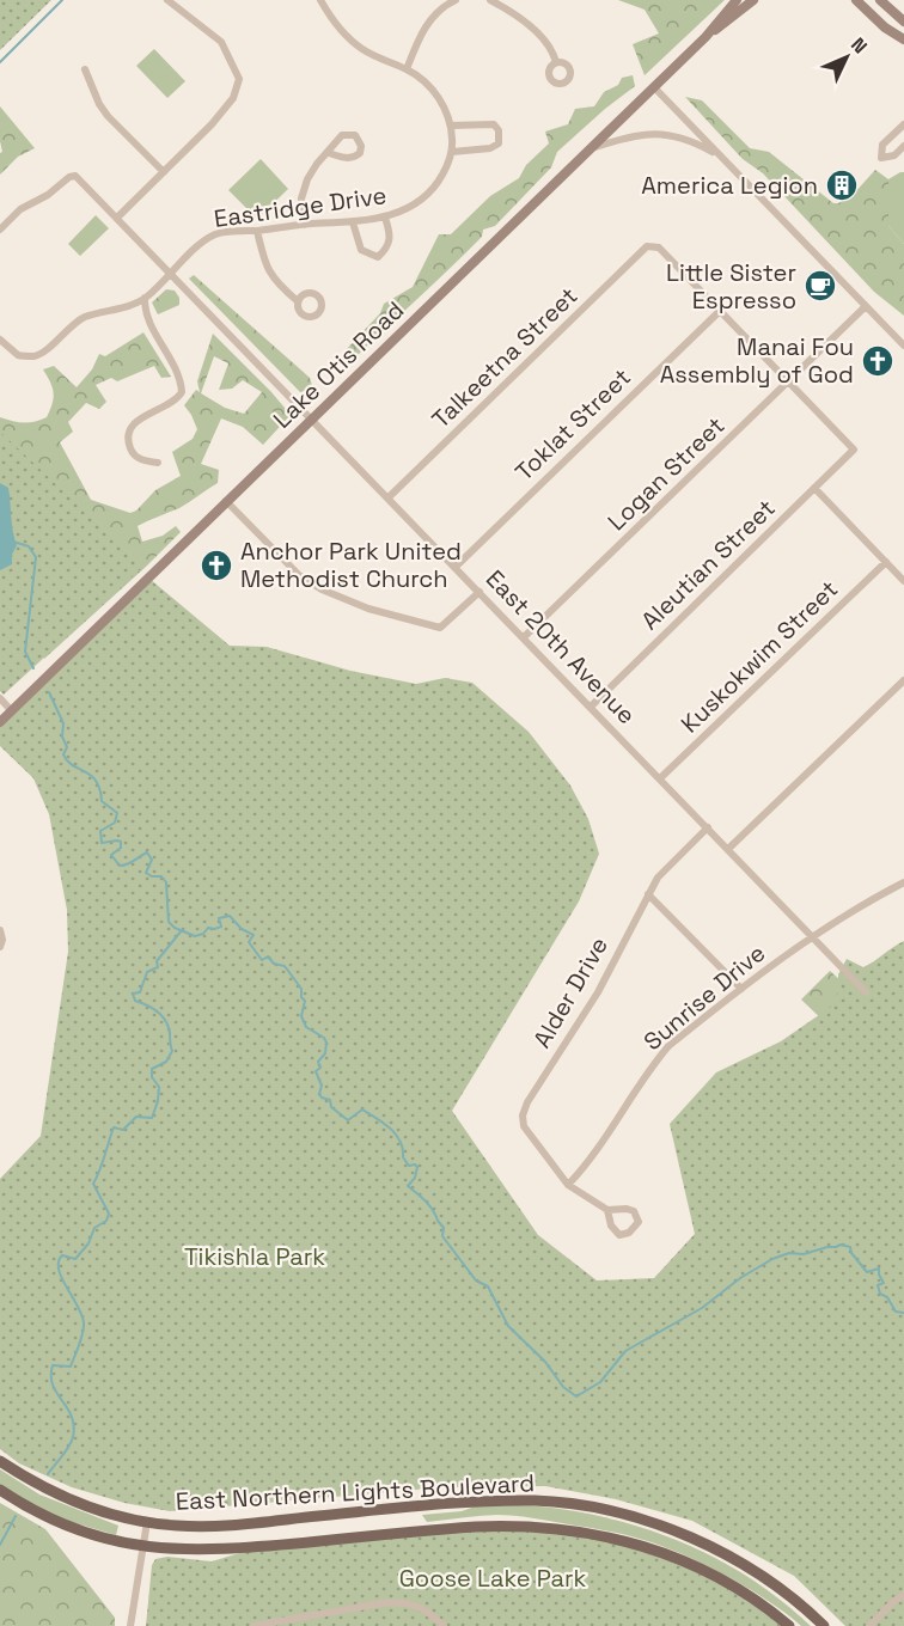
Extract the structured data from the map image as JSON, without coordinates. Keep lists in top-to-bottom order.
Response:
{
  "streets": {
    "main road": ["Lake Otis Road", "East Northern Lights Boulevard"],
    "street": [
      "Eastridge Drive",
      "Talkeetna Street",
      "Toklat Street",
      "Logan Street",
      "Aleutian Street",
      "East 20th Avenue",
      "Kuskokwim Street",
      "Alder Drive",
      "Sunrise Drive"
    ]
  },
  "crossings": [
    ["Eastridge Drive", "East 20th Avenue"],
    ["Talkeetna Street", "Toklat Street"],
    ["Talkeetna Street", "East 20th Avenue"],
    ["Lake Otis Road", "East 20th Avenue"],
    ["Toklat Street", "East 20th Avenue"],
    ["Logan Street", "Aleutian Street"],
    ["Logan Street", "East 20th Avenue"],
    ["Aleutian Street", "East 20th Avenue"],
    ["East 20th Avenue", "Kuskokwim Street"],
    ["East 20th Avenue", "Alder Drive"],
    ["East 20th Avenue", "Sunrise Drive"],
    ["Alder Drive", "Sunrise Drive"]
  ],
  "parks": ["Tikishla Park", "Goose Lake Park"],
  "places": {
    "building": ["America Legion"],
    "cafe": ["Little Sister Espresso"],
    "church": ["Manai Fou Assembly of God", "Anchor Park United Methodist Church"]
  },
  "north": "top right"
}
